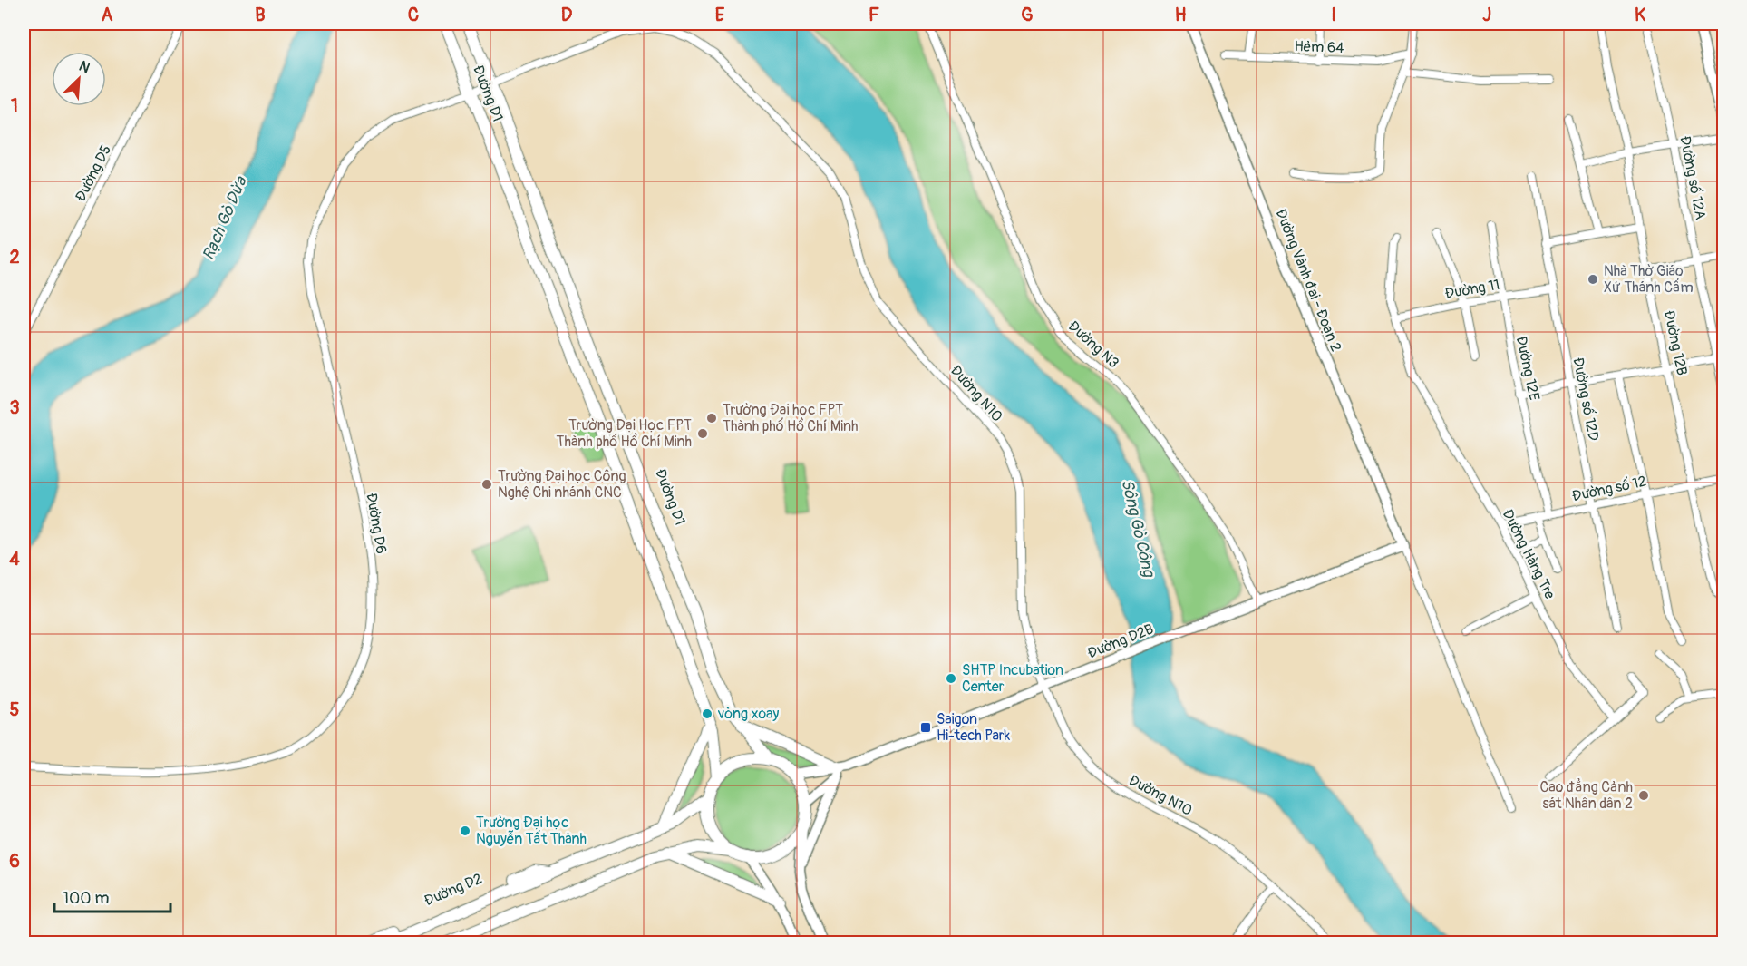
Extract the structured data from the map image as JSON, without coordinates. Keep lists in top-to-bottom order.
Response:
{
  "streets": {
    "main road": ["Đường D1", "Đường D2"],
    "street": [
      "Hẻm 64",
      "Đường D5",
      "Đường số 12A",
      "Đường Vành đai - Đoạn 2",
      "Đường 11",
      "Đường 12B",
      "Đường N3",
      "Đường 12E",
      "Đường N10",
      "Đường số 12D",
      "Đường số 12",
      "Đường D6",
      "Đường Hàng Tre",
      "Đường D2B"
    ]
  },
  "crossings": [
    ["Đường D1", "Đường N10"],
    ["Đường D1", "Đường D6"],
    ["Đường D1", "Đường D2B"],
    ["Đường D1", "Đường D2"],
    ["Đường Vành đai - Đoạn 2", "Đường D2B"],
    ["Đường 11", "Đường 12E"],
    ["Đường 11", "Đường số 12D"],
    ["Đường 11", "Đường Hàng Tre"],
    ["Đường 12B", "Đường số 12"],
    ["Đường N3", "Đường D2B"],
    ["Đường 12E", "Đường số 12"],
    ["Đường N10", "Đường D6"],
    ["Đường N10", "Đường D2B"],
    ["Đường số 12D", "Đường số 12"],
    ["Đường số 12", "Đường Hàng Tre"],
    ["Đường D2B", "Đường D2"]
  ],
  "water": ["Rạch Gò Dừa", "Sông Gò Công"],
  "places": {
    "other": [
      "Nhà Thờ Giáo Xứ Thánh Cẩm",
      "Trường Đại học FPT Thành phố Hồ Chí Minh",
      "Trường Đại Học FPT Thành phố Hồ Chí Minh",
      "Trường Đại học Công Nghệ Chi nhánh CNC",
      "SHTP Incubation Center",
      "vòng xoay",
      "Cao đẳng Cảnh sát Nhân dân 2",
      "Trường Đại học Nguyễn Tất Thành"
    ],
    "transit": ["Saigon Hi-tech Park"]
  },
  "scale_bar": "100 m",
  "north": "top right",
  "grid": {
    "columns": [
      "A",
      "B",
      "C",
      "D",
      "E",
      "F",
      "G",
      "H",
      "I",
      "J",
      "K"
    ],
    "rows": [
      "1",
      "2",
      "3",
      "4",
      "5",
      "6"
    ]
  }
}
